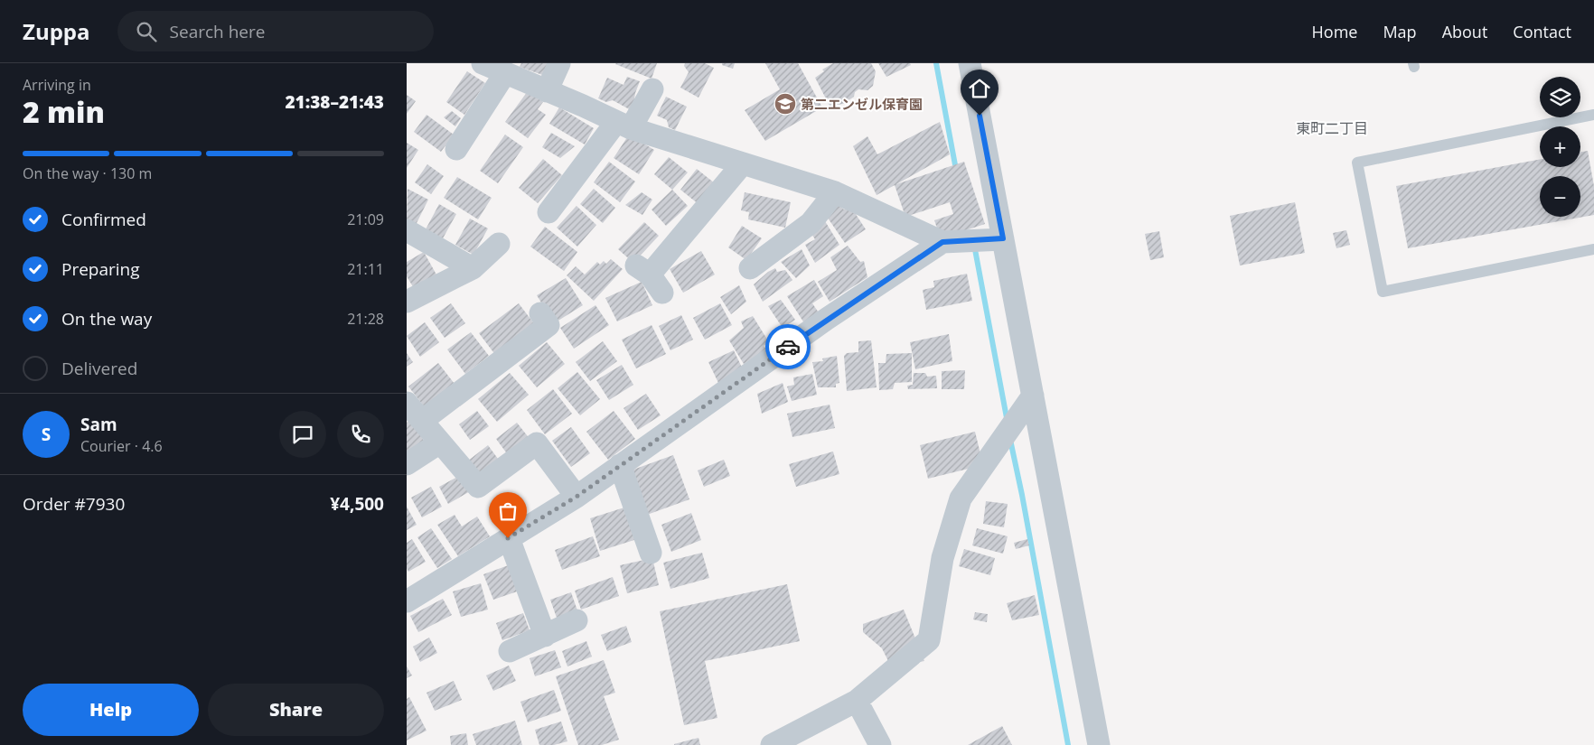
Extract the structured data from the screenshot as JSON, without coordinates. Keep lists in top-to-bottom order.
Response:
{
  "districts": ["東町二丁目"],
  "places": {
    "school or university": ["第二エンゼル保育園"]
  },
  "page": {
    "header": "Zuppa",
    "search": "Search here",
    "nav": [
      "Home",
      "Map",
      "About",
      "Contact"
    ],
    "heading": ["2 min", "Arriving in", "21:38–21:43"],
    "panel": [
      "Sam",
      "Courier · 4.6",
      "Order #7930",
      "¥4,500"
    ],
    "map_buttons": ["+", "−"],
    "bar": "On the way · 130 m",
    "list": [
      ["Confirmed", "21:09"],
      ["Preparing", "21:11"],
      ["On the way", "21:28"],
      "Delivered"
    ],
    "round": "S",
    "buttons": ["Help", "Share"]
  }
}
